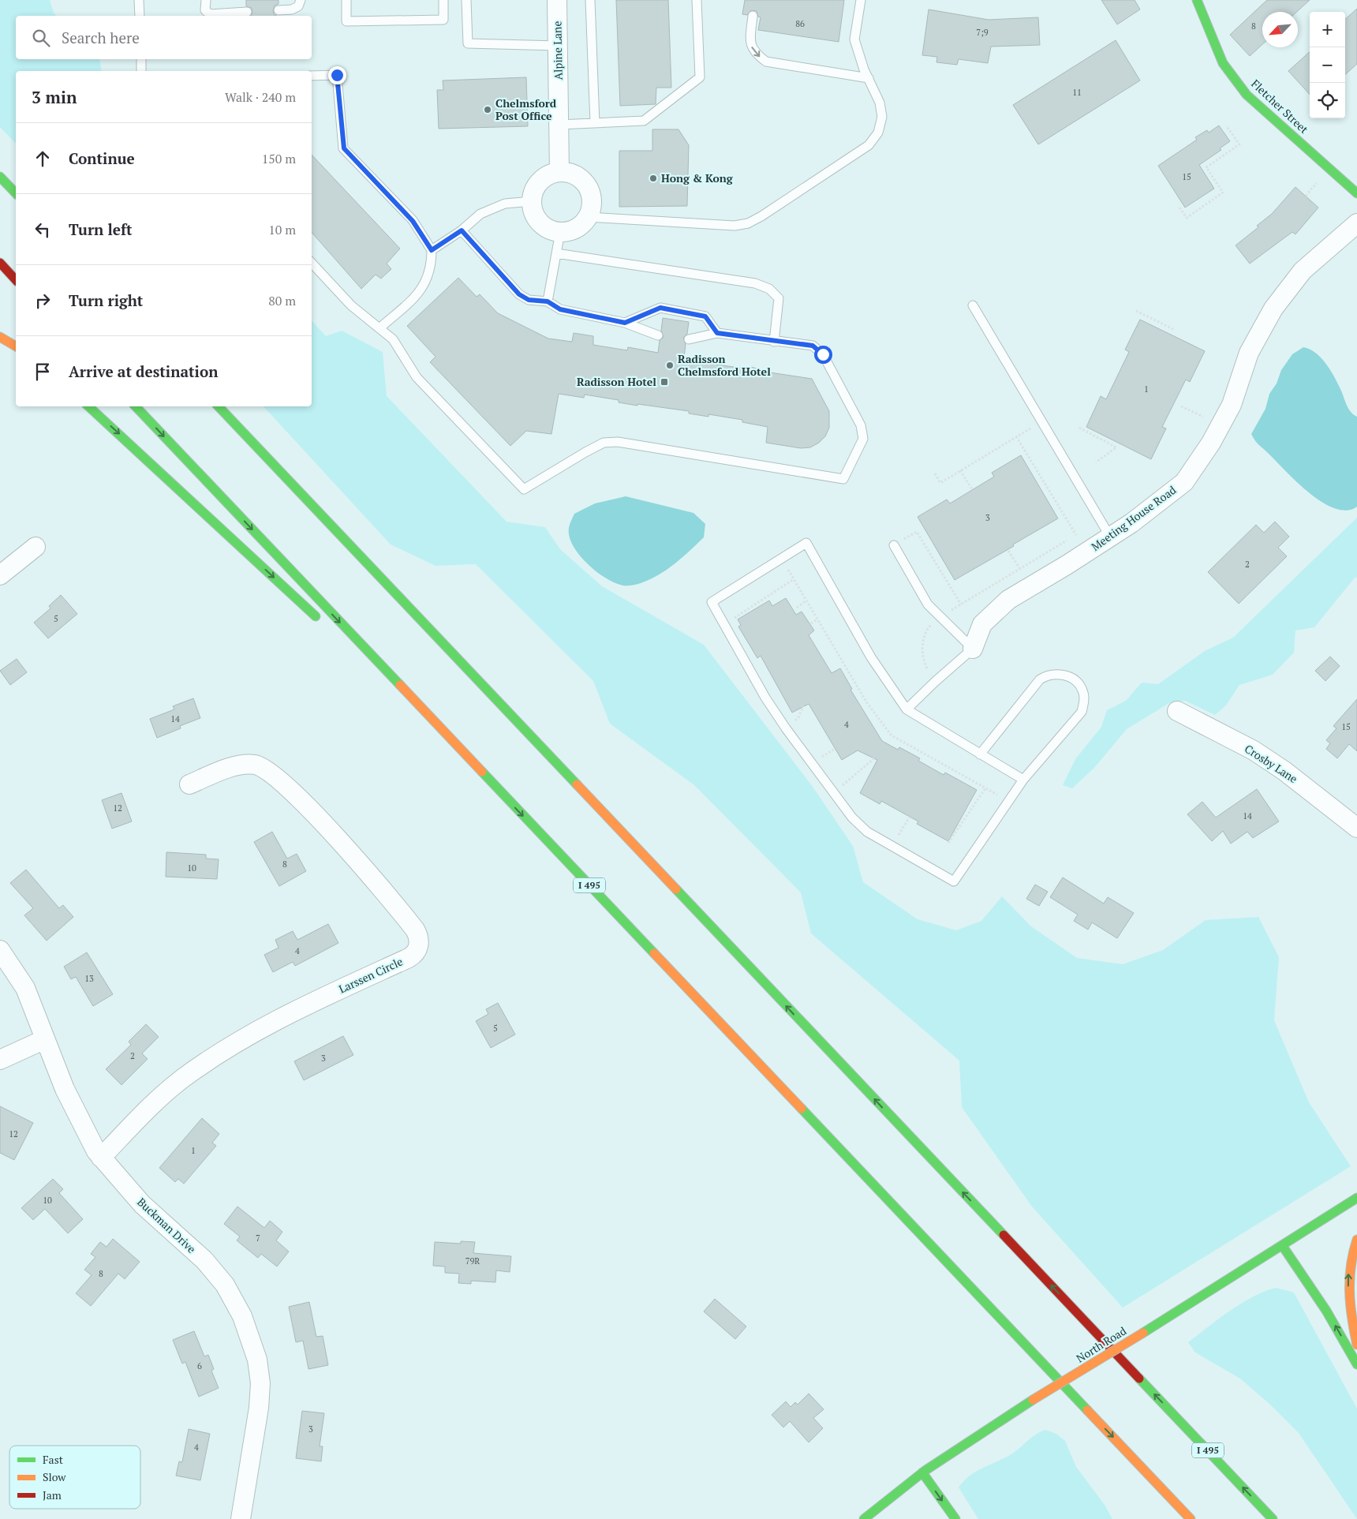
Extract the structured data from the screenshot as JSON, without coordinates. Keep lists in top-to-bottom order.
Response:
{
  "streets": {
    "main road": ["Fletcher Street", "I 495", "North Road"],
    "street": [
      "Alpine Lane",
      "Meeting House Road",
      "Crosby Lane",
      "Larssen Circle",
      "Buckman Drive"
    ]
  },
  "crossings": [
    ["Larssen Circle", "Buckman Drive"]
  ],
  "places": {
    "other": ["Chelmsford Post Office", "Hong & Kong", "Radisson Chelmsford Hotel"],
    "transit": ["Radisson Hotel"]
  },
  "house_numbers": [
    "86",
    "8",
    "7;9",
    "11",
    "15",
    "1",
    "3",
    "2",
    "5",
    "14",
    "4",
    "15",
    "12",
    "14",
    "8",
    "10",
    "4",
    "13",
    "5",
    "2",
    "3",
    "12",
    "1",
    "10",
    "7",
    "79R",
    "8",
    "6",
    "3",
    "4"
  ],
  "legend": ["Fast", "Slow", "Jam"],
  "north": "bottom left",
  "page": {
    "map_buttons": ["+", "−"],
    "search": "Search here",
    "heading": ["3 min", "Walk · 240 m"],
    "list": [
      ["Continue", "150 m"],
      ["Turn left", "10 m"],
      ["Turn right", "80 m"],
      "Arrive at destination"
    ]
  }
}
